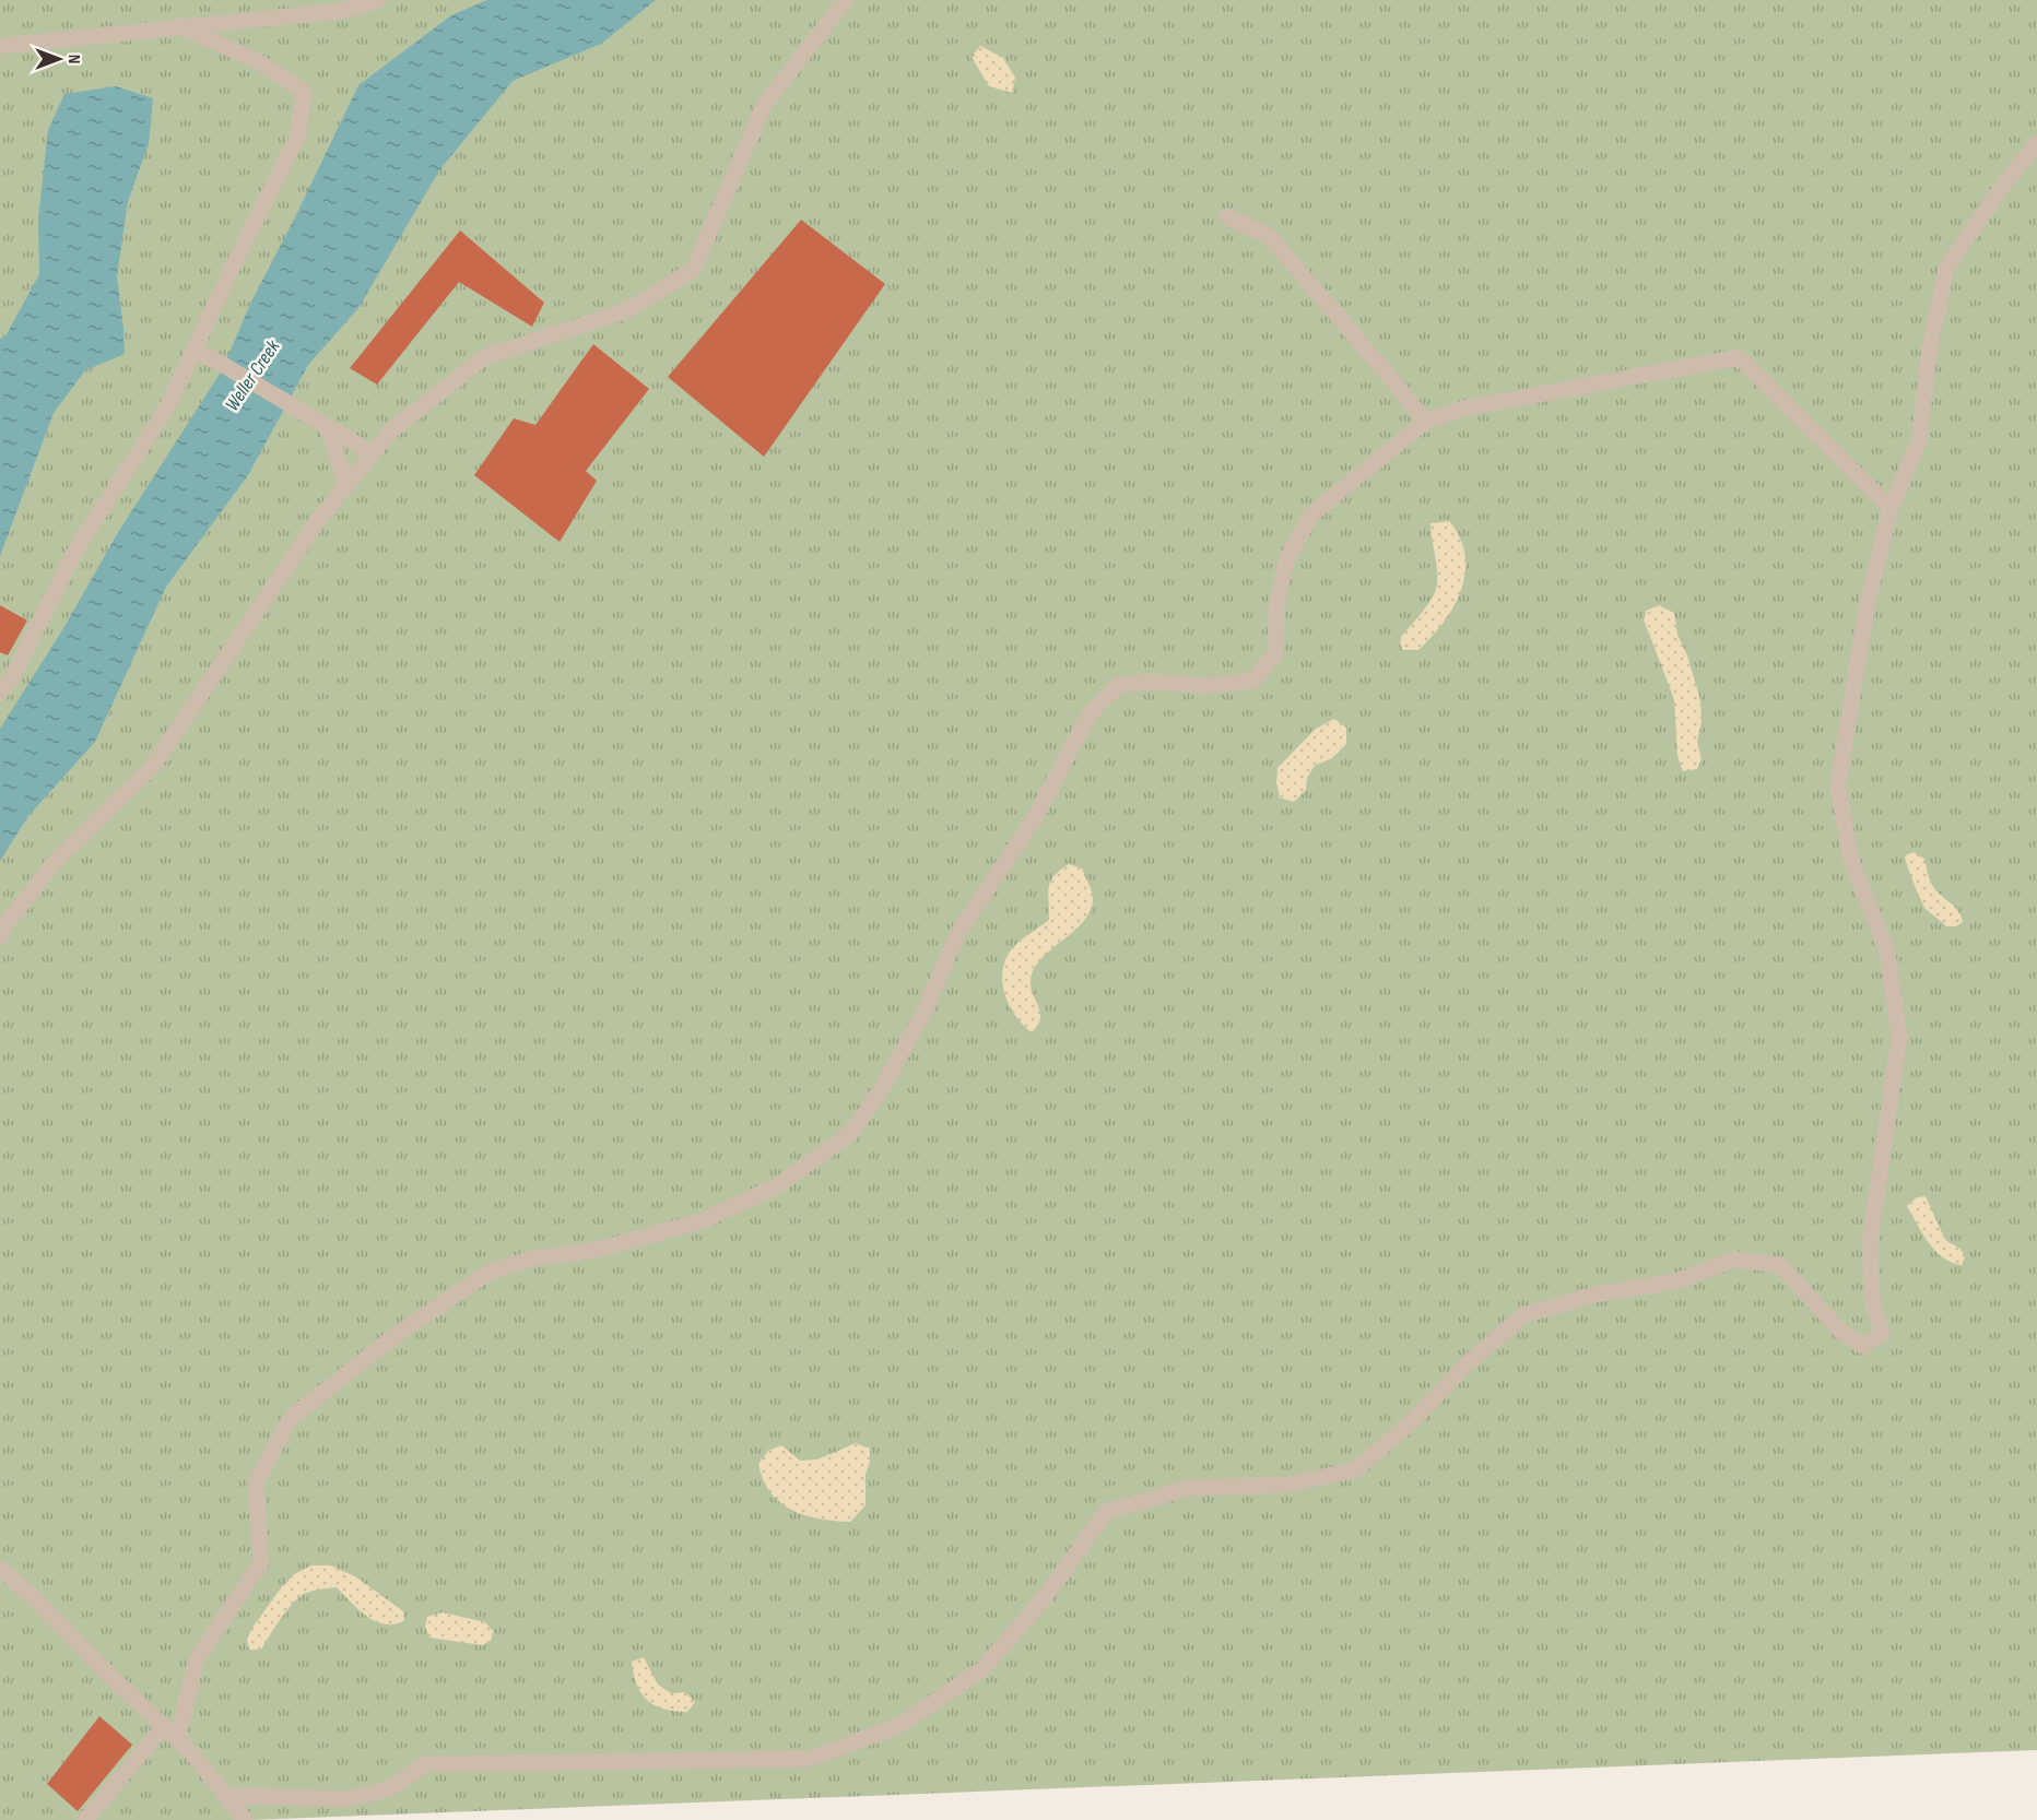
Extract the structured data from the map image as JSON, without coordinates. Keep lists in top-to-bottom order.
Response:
{
  "water": ["Weller Creek"],
  "north": "right"
}
